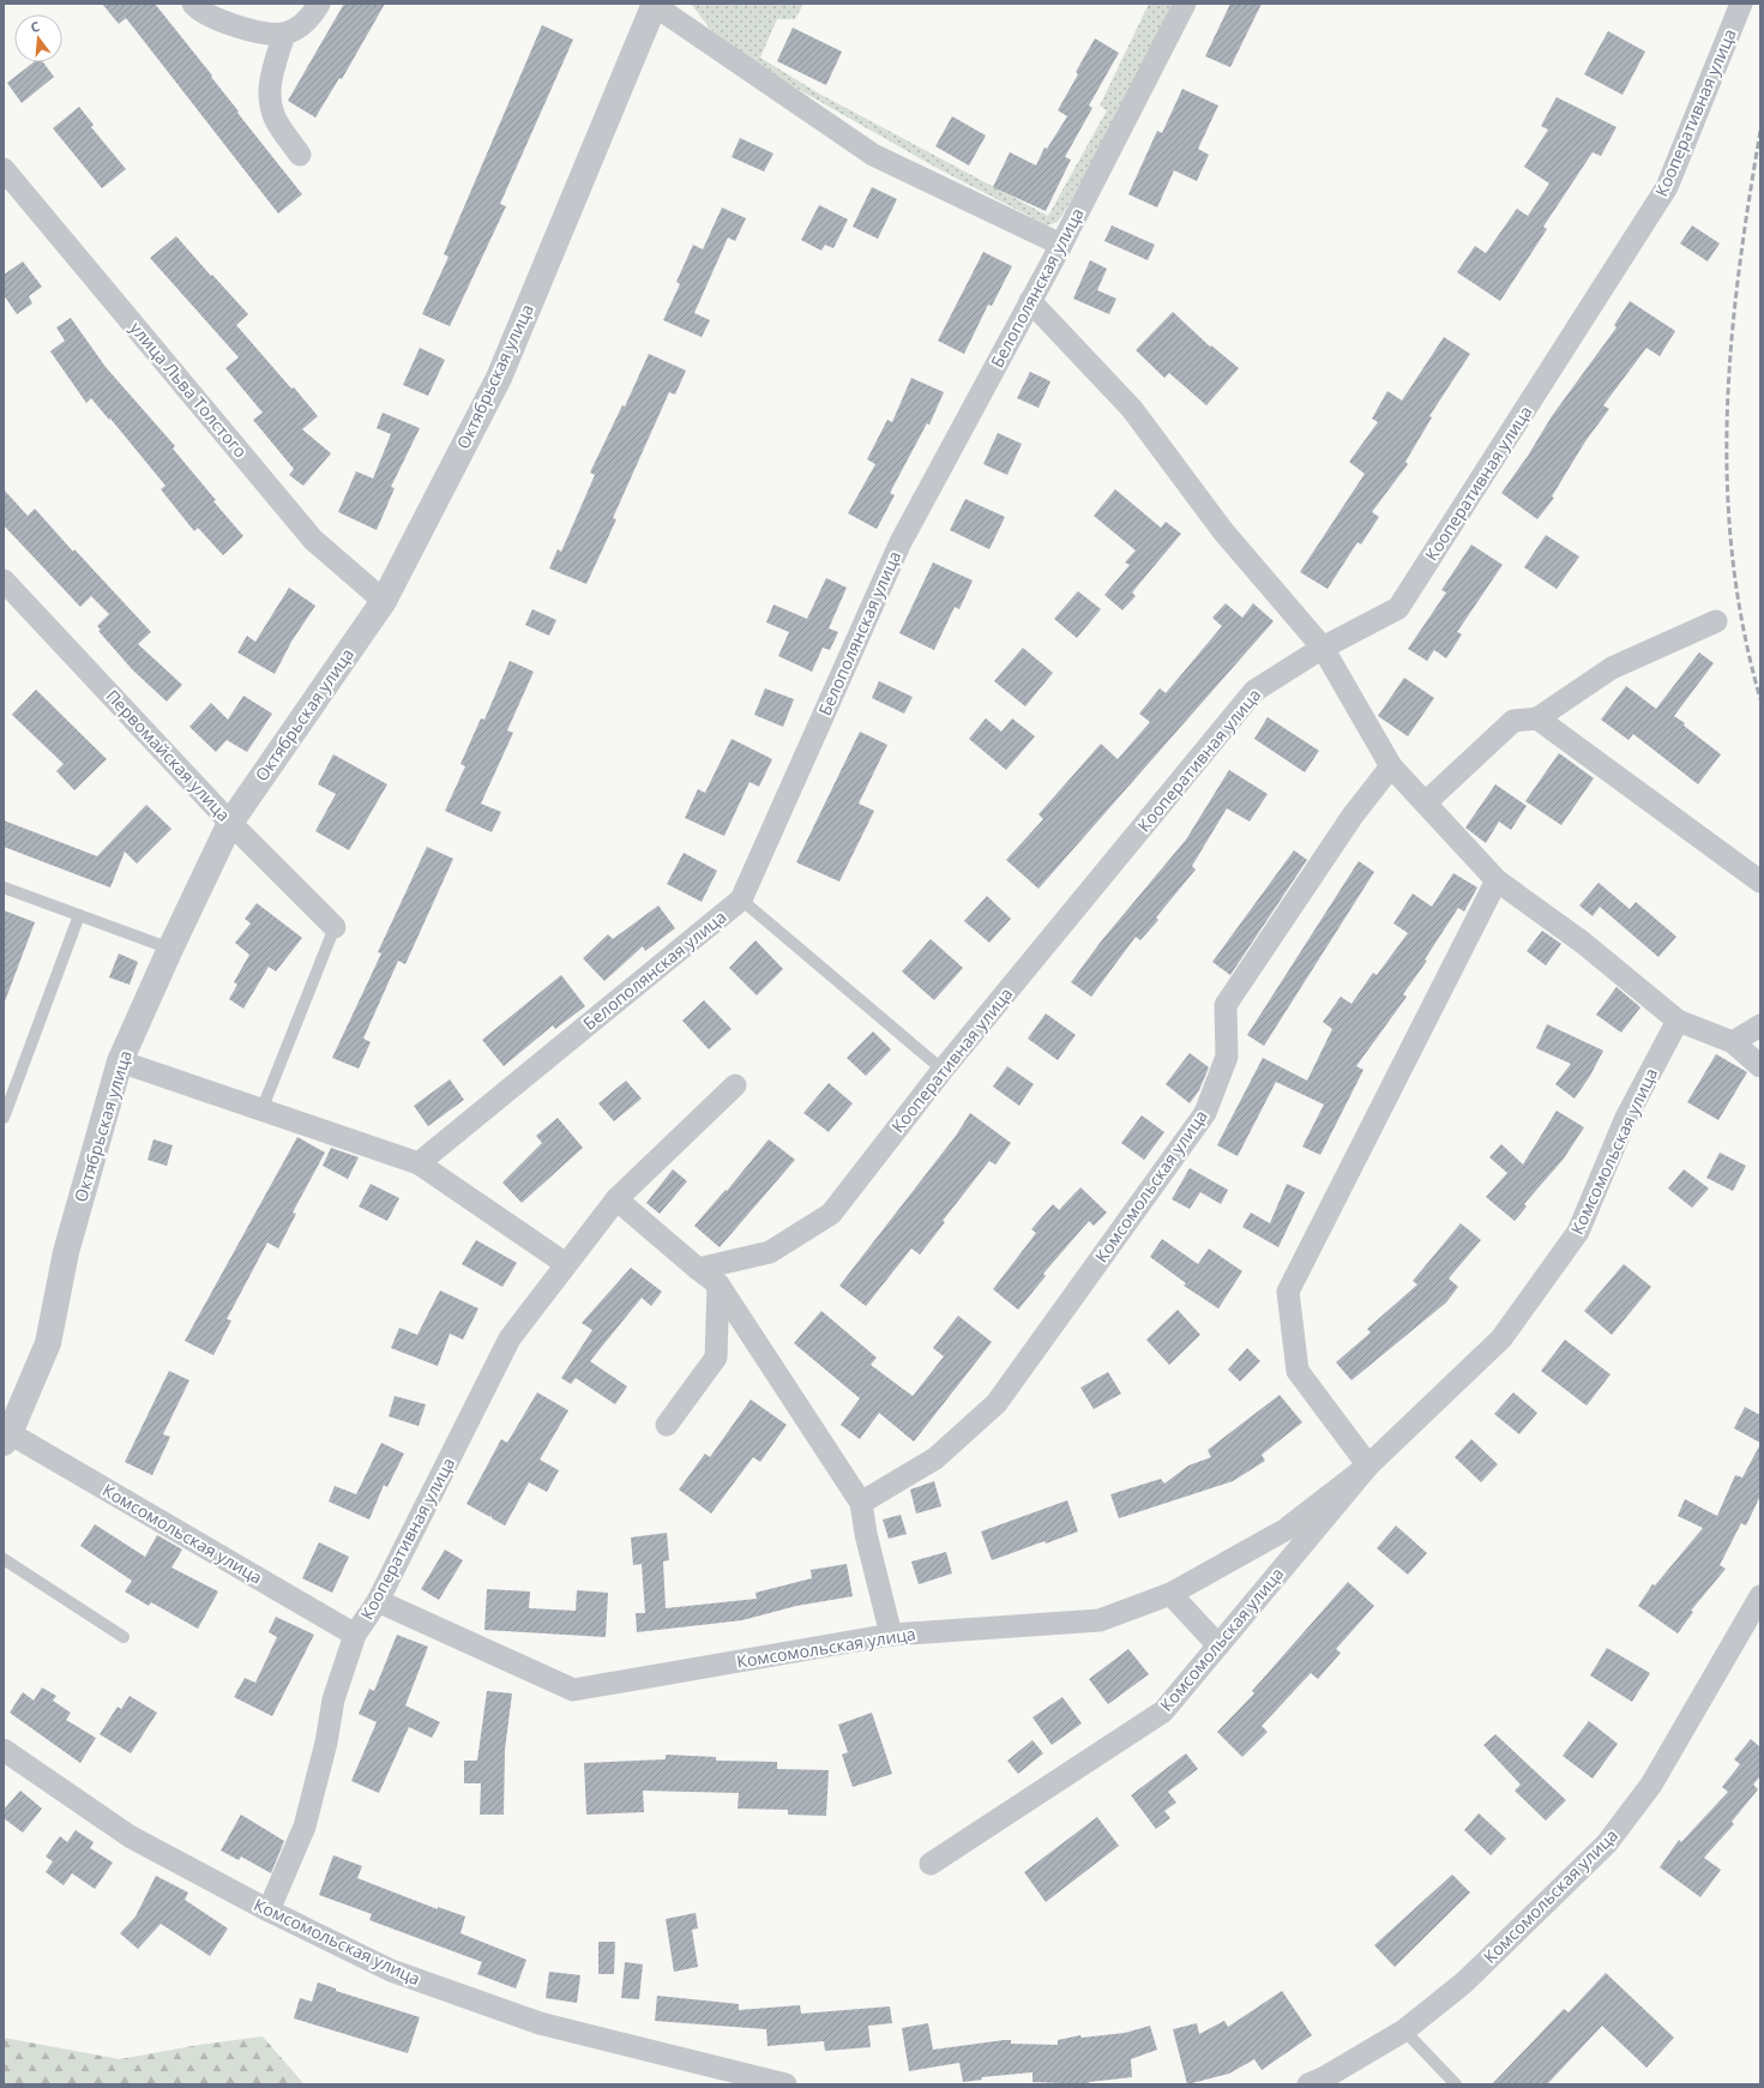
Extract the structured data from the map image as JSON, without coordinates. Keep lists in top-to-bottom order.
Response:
{
  "streets": {
    "street": [
      "Кооперативная улица",
      "Белополянская улица",
      "Октябрьская улица",
      "улица Льва Толстого",
      "Первомайская улица",
      "Комсомольская улица"
    ]
  },
  "crossings": [
    ["Кооперативная улица", "Комсомольская улица"],
    ["Октябрьская улица", "улица Льва Толстого"],
    ["Октябрьская улица", "Первомайская улица"],
    ["Октябрьская улица", "Комсомольская улица"]
  ],
  "north": "top"
}
